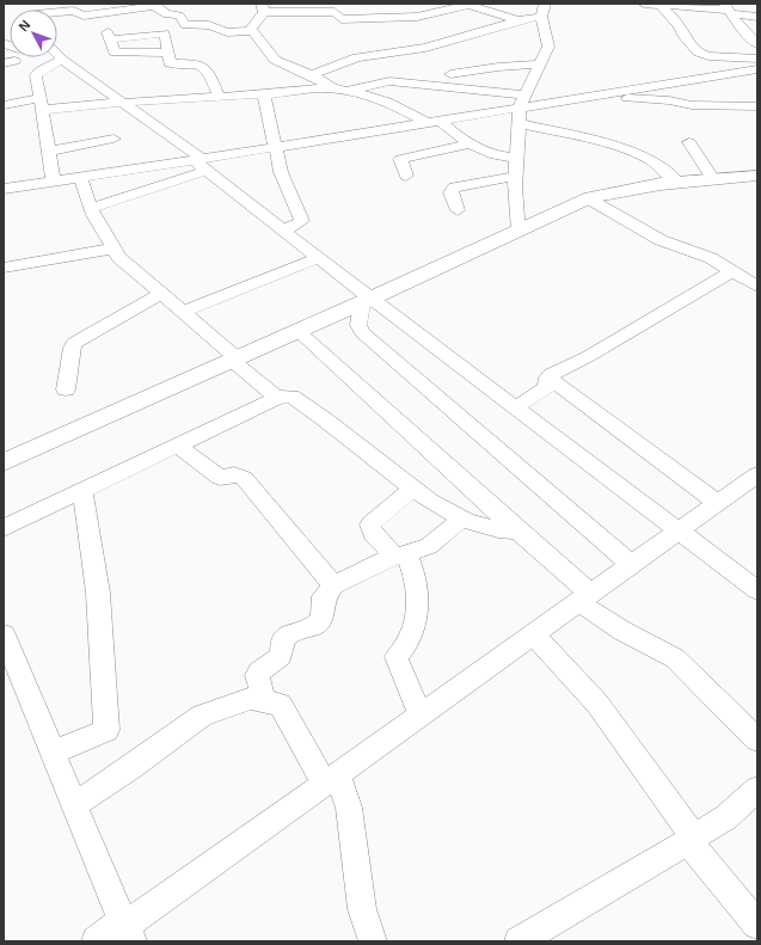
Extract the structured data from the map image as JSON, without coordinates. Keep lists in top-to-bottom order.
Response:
{
  "north": "top left"
}
